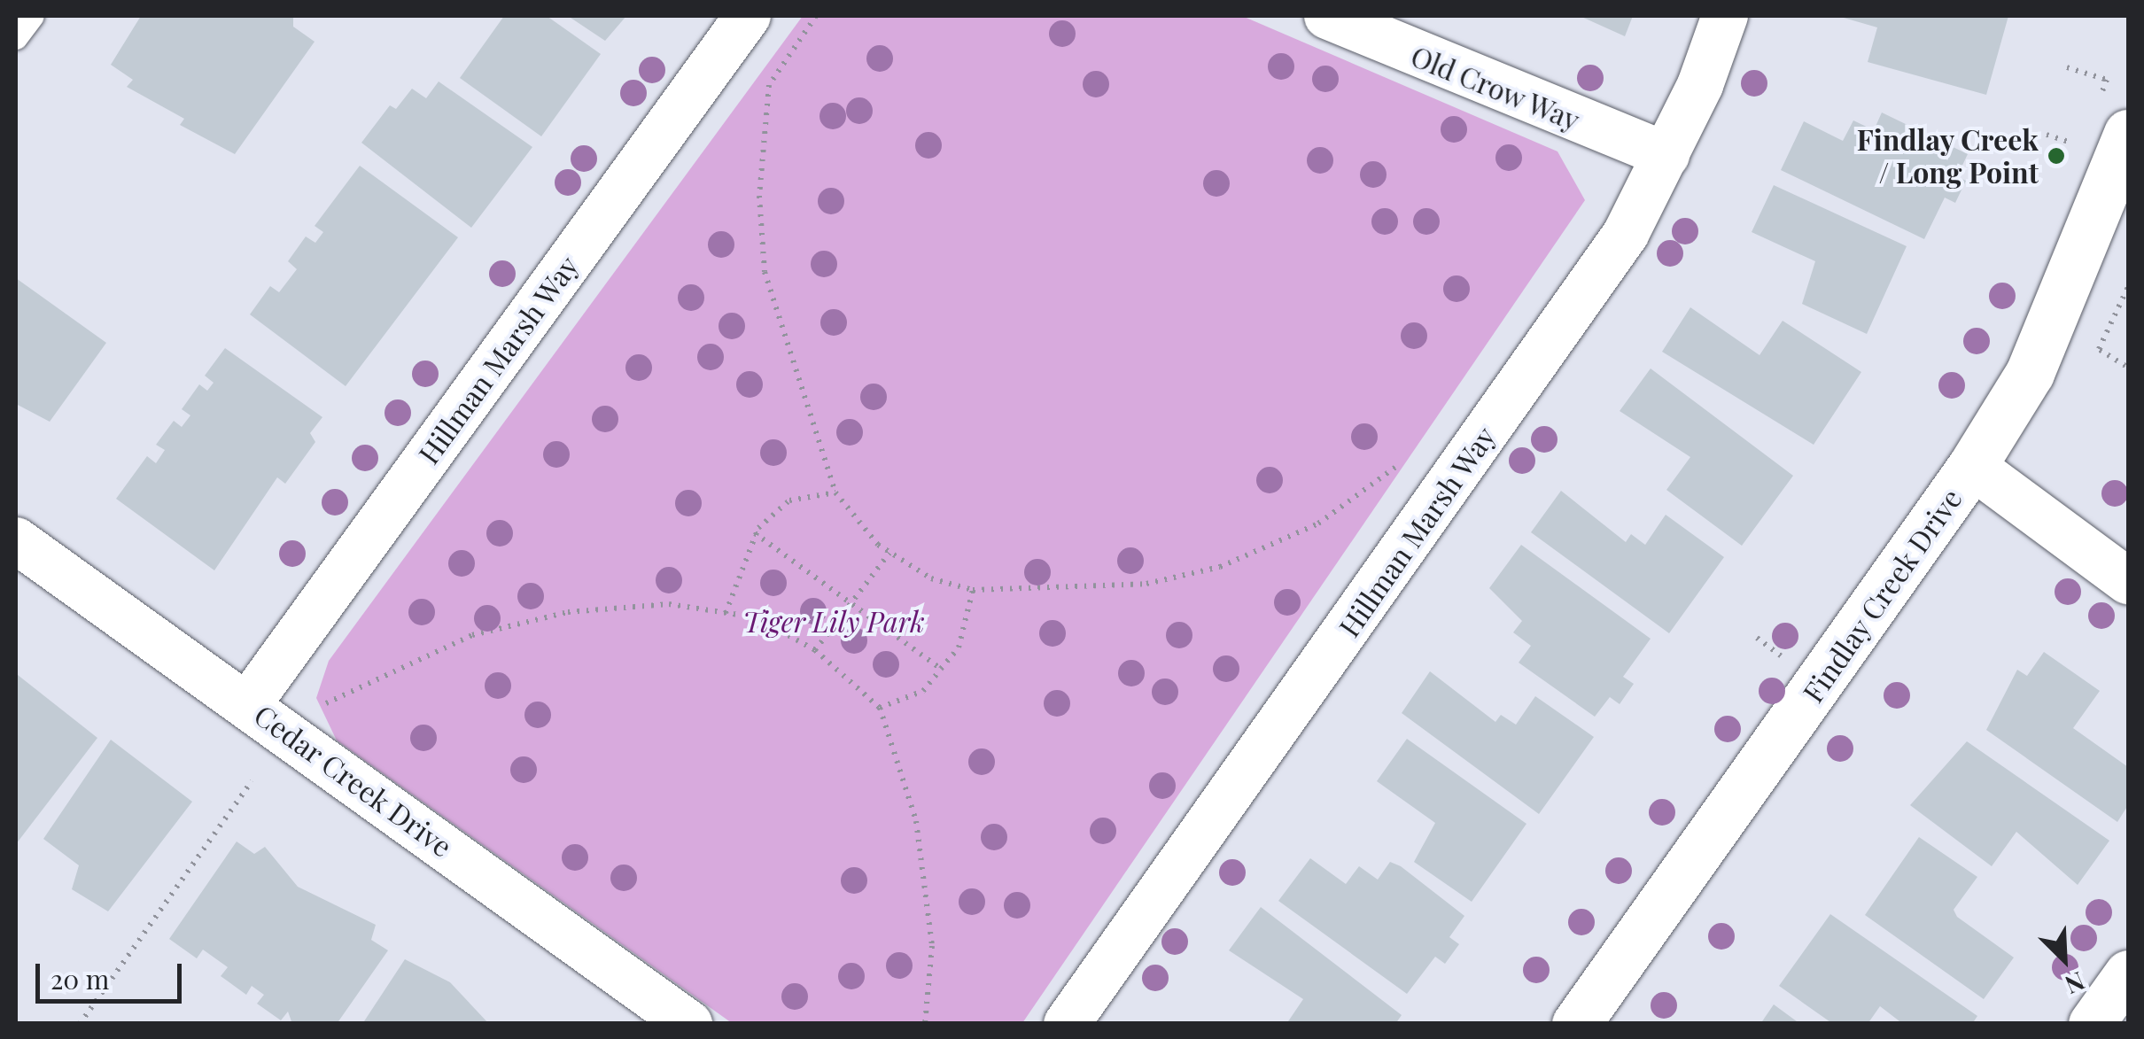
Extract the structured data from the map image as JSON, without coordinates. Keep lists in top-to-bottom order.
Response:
{
  "streets": {
    "street": [
      "Old Crow Way",
      "Hillman Marsh Way",
      "Findlay Creek Drive",
      "Cedar Creek Drive"
    ]
  },
  "crossings": [
    ["Old Crow Way", "Hillman Marsh Way"],
    ["Hillman Marsh Way", "Cedar Creek Drive"]
  ],
  "parks": ["Tiger Lily Park"],
  "places": ["Findlay Creek / Long Point"],
  "scale_bar": "20 m",
  "north": "bottom right"
}
